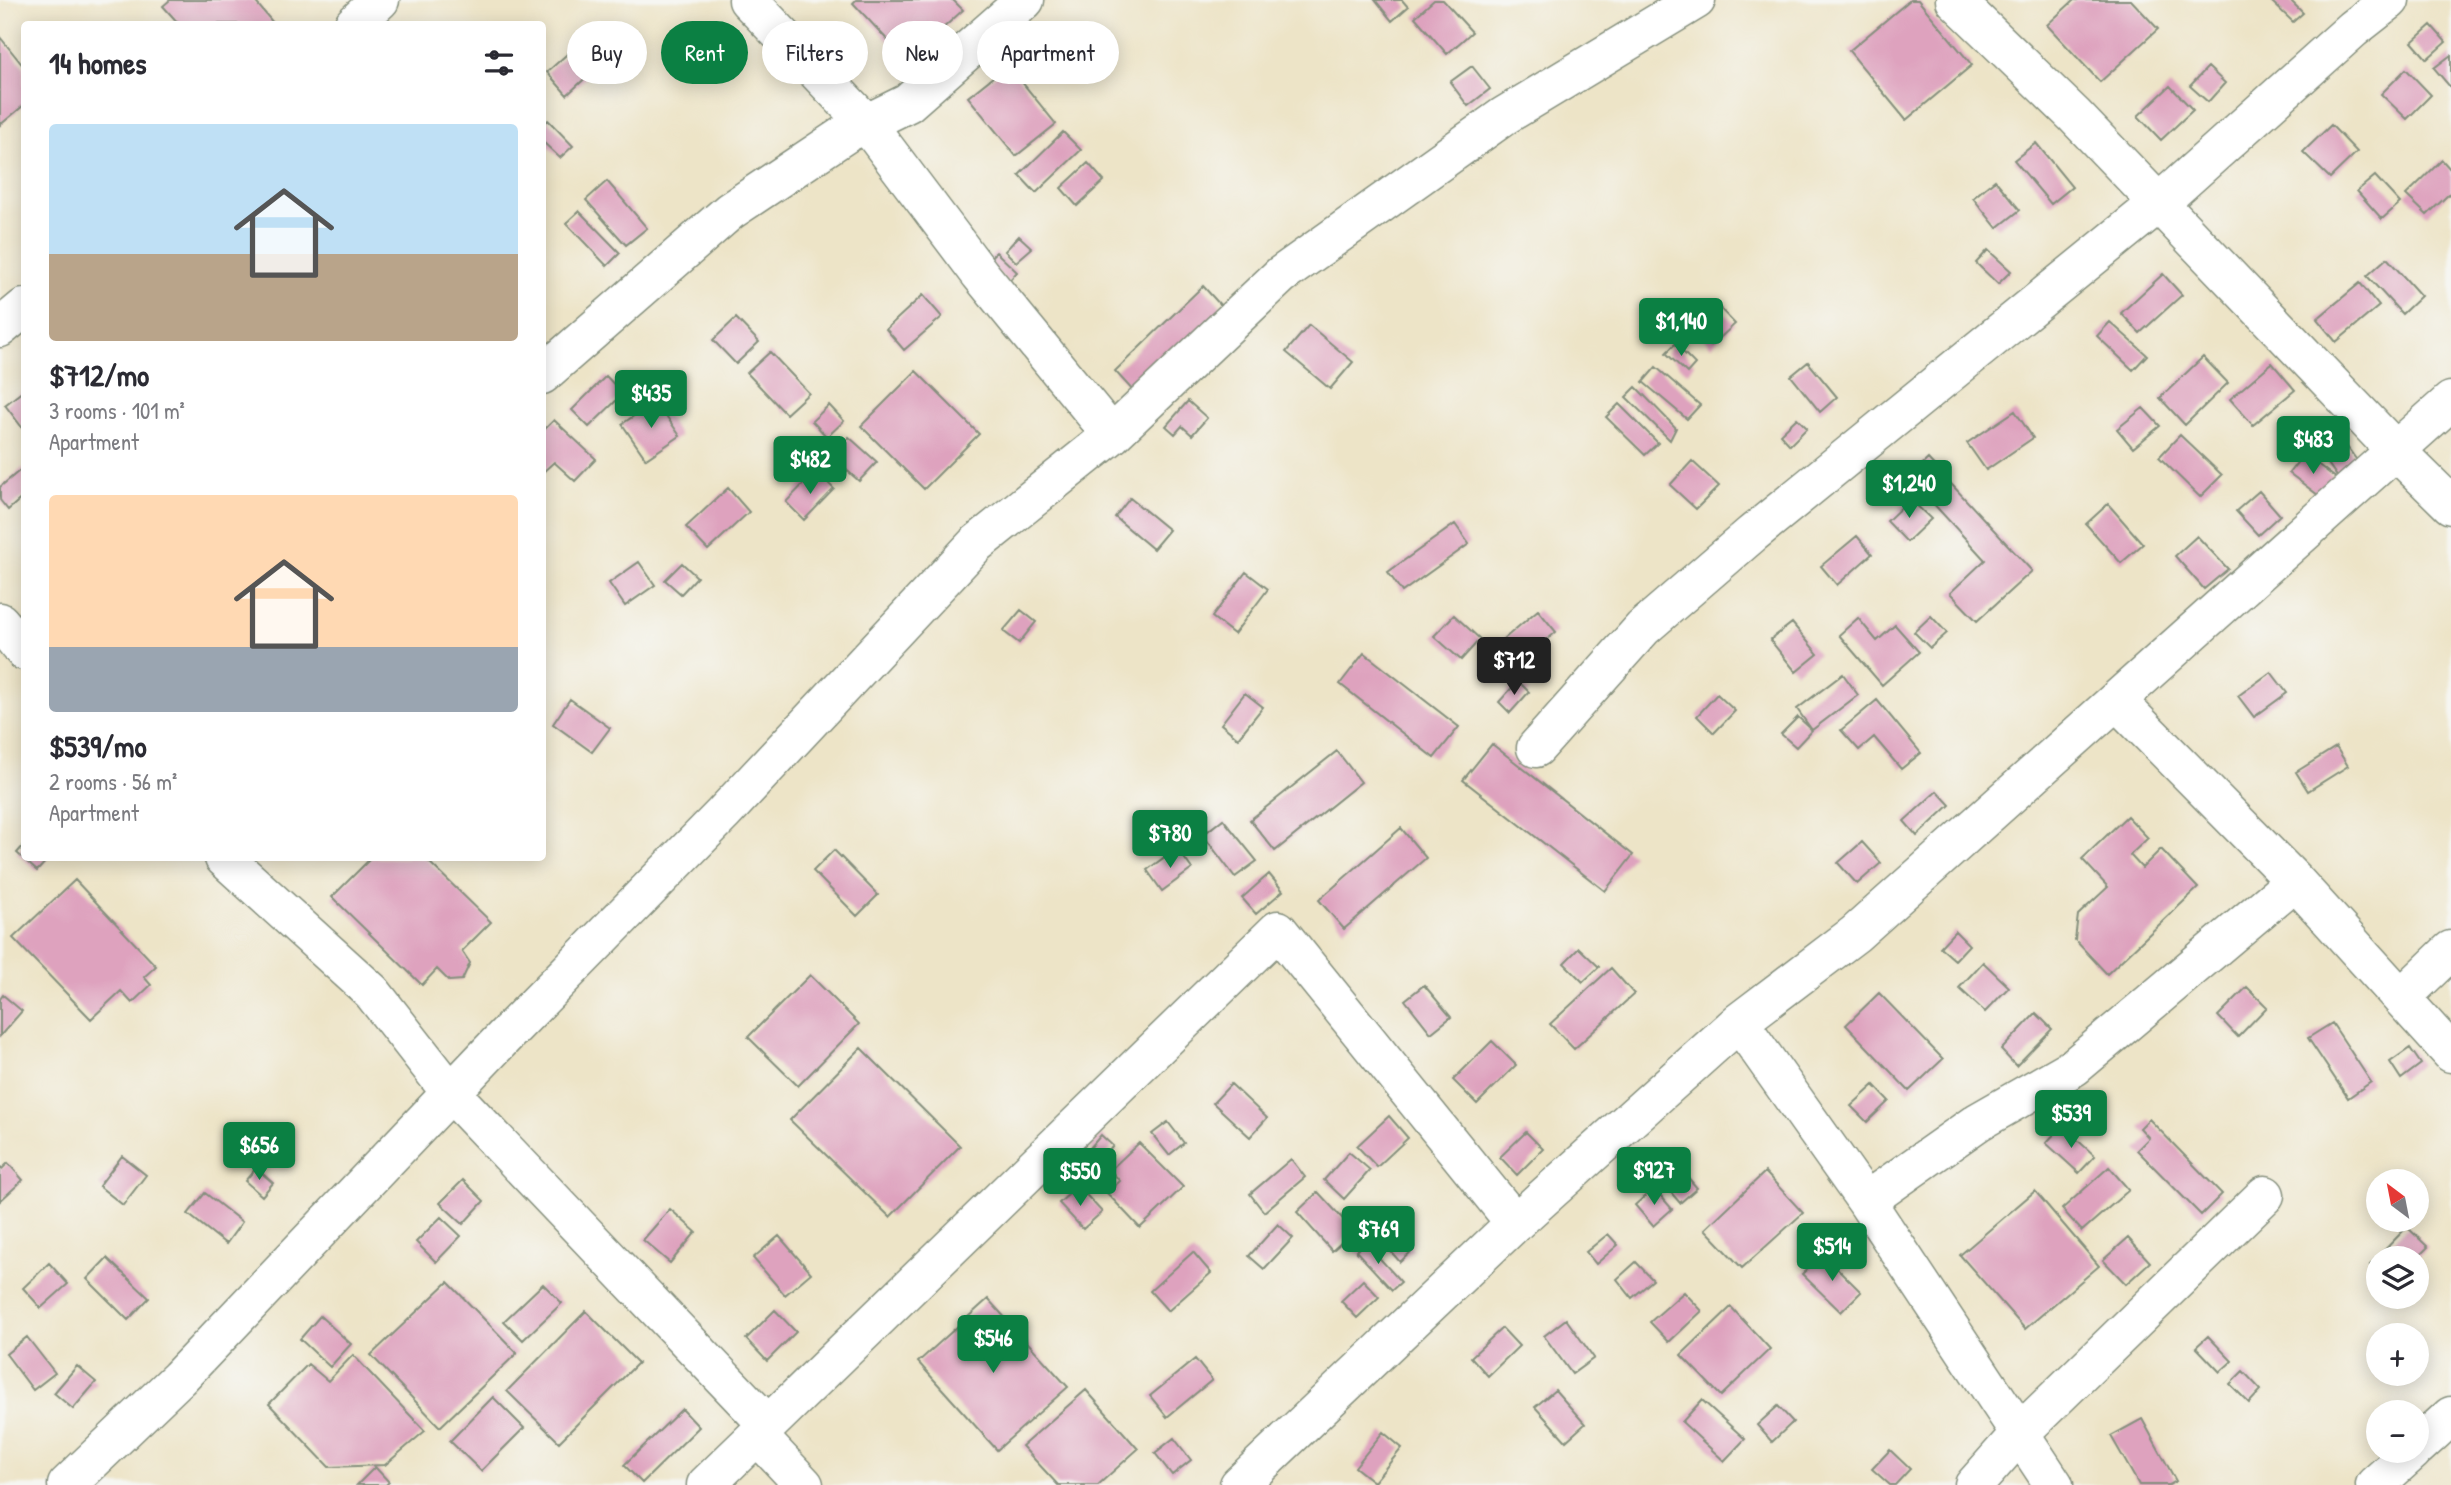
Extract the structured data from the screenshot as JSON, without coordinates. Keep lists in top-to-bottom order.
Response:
{
  "north": "top left",
  "page": {
    "chip": [
      "Buy",
      "Rent",
      "Filters",
      "New",
      "Apartment"
    ],
    "heading": "14 homes",
    "list": [
      {
        "name": "$712/mo",
        "note": "3 rooms · 101 m² · Apartment"
      },
      {
        "name": "$539/mo",
        "note": "2 rooms · 56 m² · Apartment"
      }
    ],
    "price": [
      "$1,140",
      "$435",
      "$483",
      "$482",
      "$1,240",
      "$712",
      "$780",
      "$539",
      "$656",
      "$927",
      "$550",
      "$769",
      "$514",
      "$546"
    ],
    "map_buttons": ["+", "−"]
  }
}
